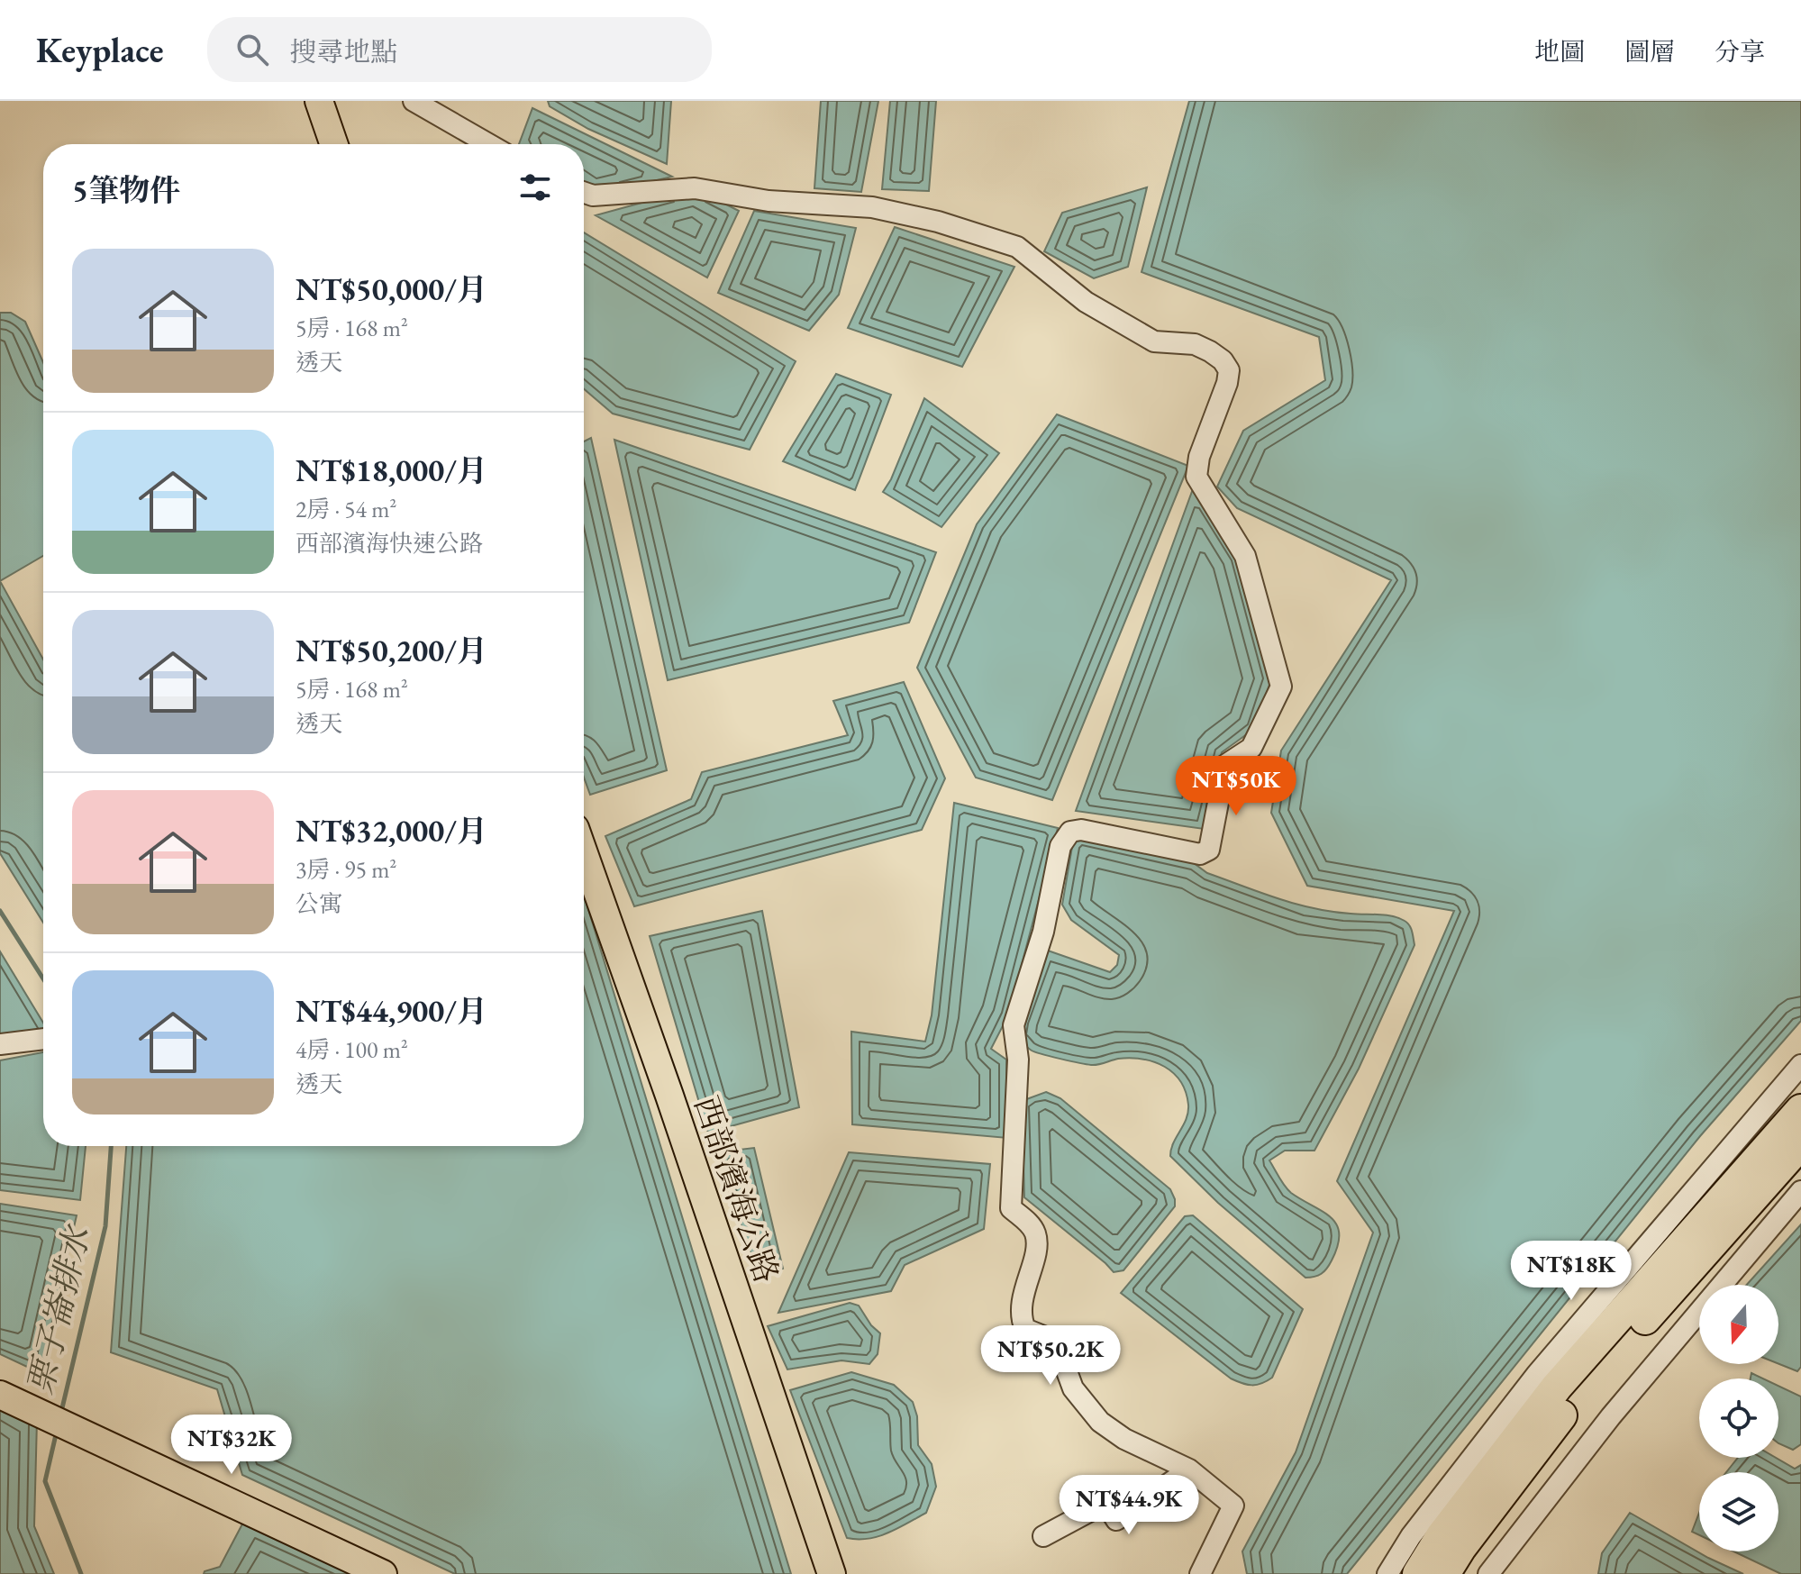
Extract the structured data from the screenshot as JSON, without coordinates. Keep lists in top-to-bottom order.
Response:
{
  "streets": {
    "main road": ["西部濱海公路"]
  },
  "water": ["栗子崙排水"],
  "north": "bottom",
  "page": {
    "header": "Keyplace",
    "search": "搜尋地點",
    "nav": ["地圖", "圖層", "分享"],
    "heading": "5筆物件",
    "list": [
      {
        "name": "NT$50,000/月",
        "note": "5房 · 168 m² · 透天"
      },
      {
        "name": "NT$18,000/月",
        "note": "2房 · 54 m² · 西部濱海快速公路"
      },
      {
        "name": "NT$50,200/月",
        "note": "5房 · 168 m² · 透天"
      },
      {
        "name": "NT$32,000/月",
        "note": "3房 · 95 m² · 公寓"
      },
      {
        "name": "NT$44,900/月",
        "note": "4房 · 100 m² · 透天"
      }
    ],
    "price": [
      "NT$50K",
      "NT$18K",
      "NT$50.2K",
      "NT$32K",
      "NT$44.9K"
    ]
  }
}
